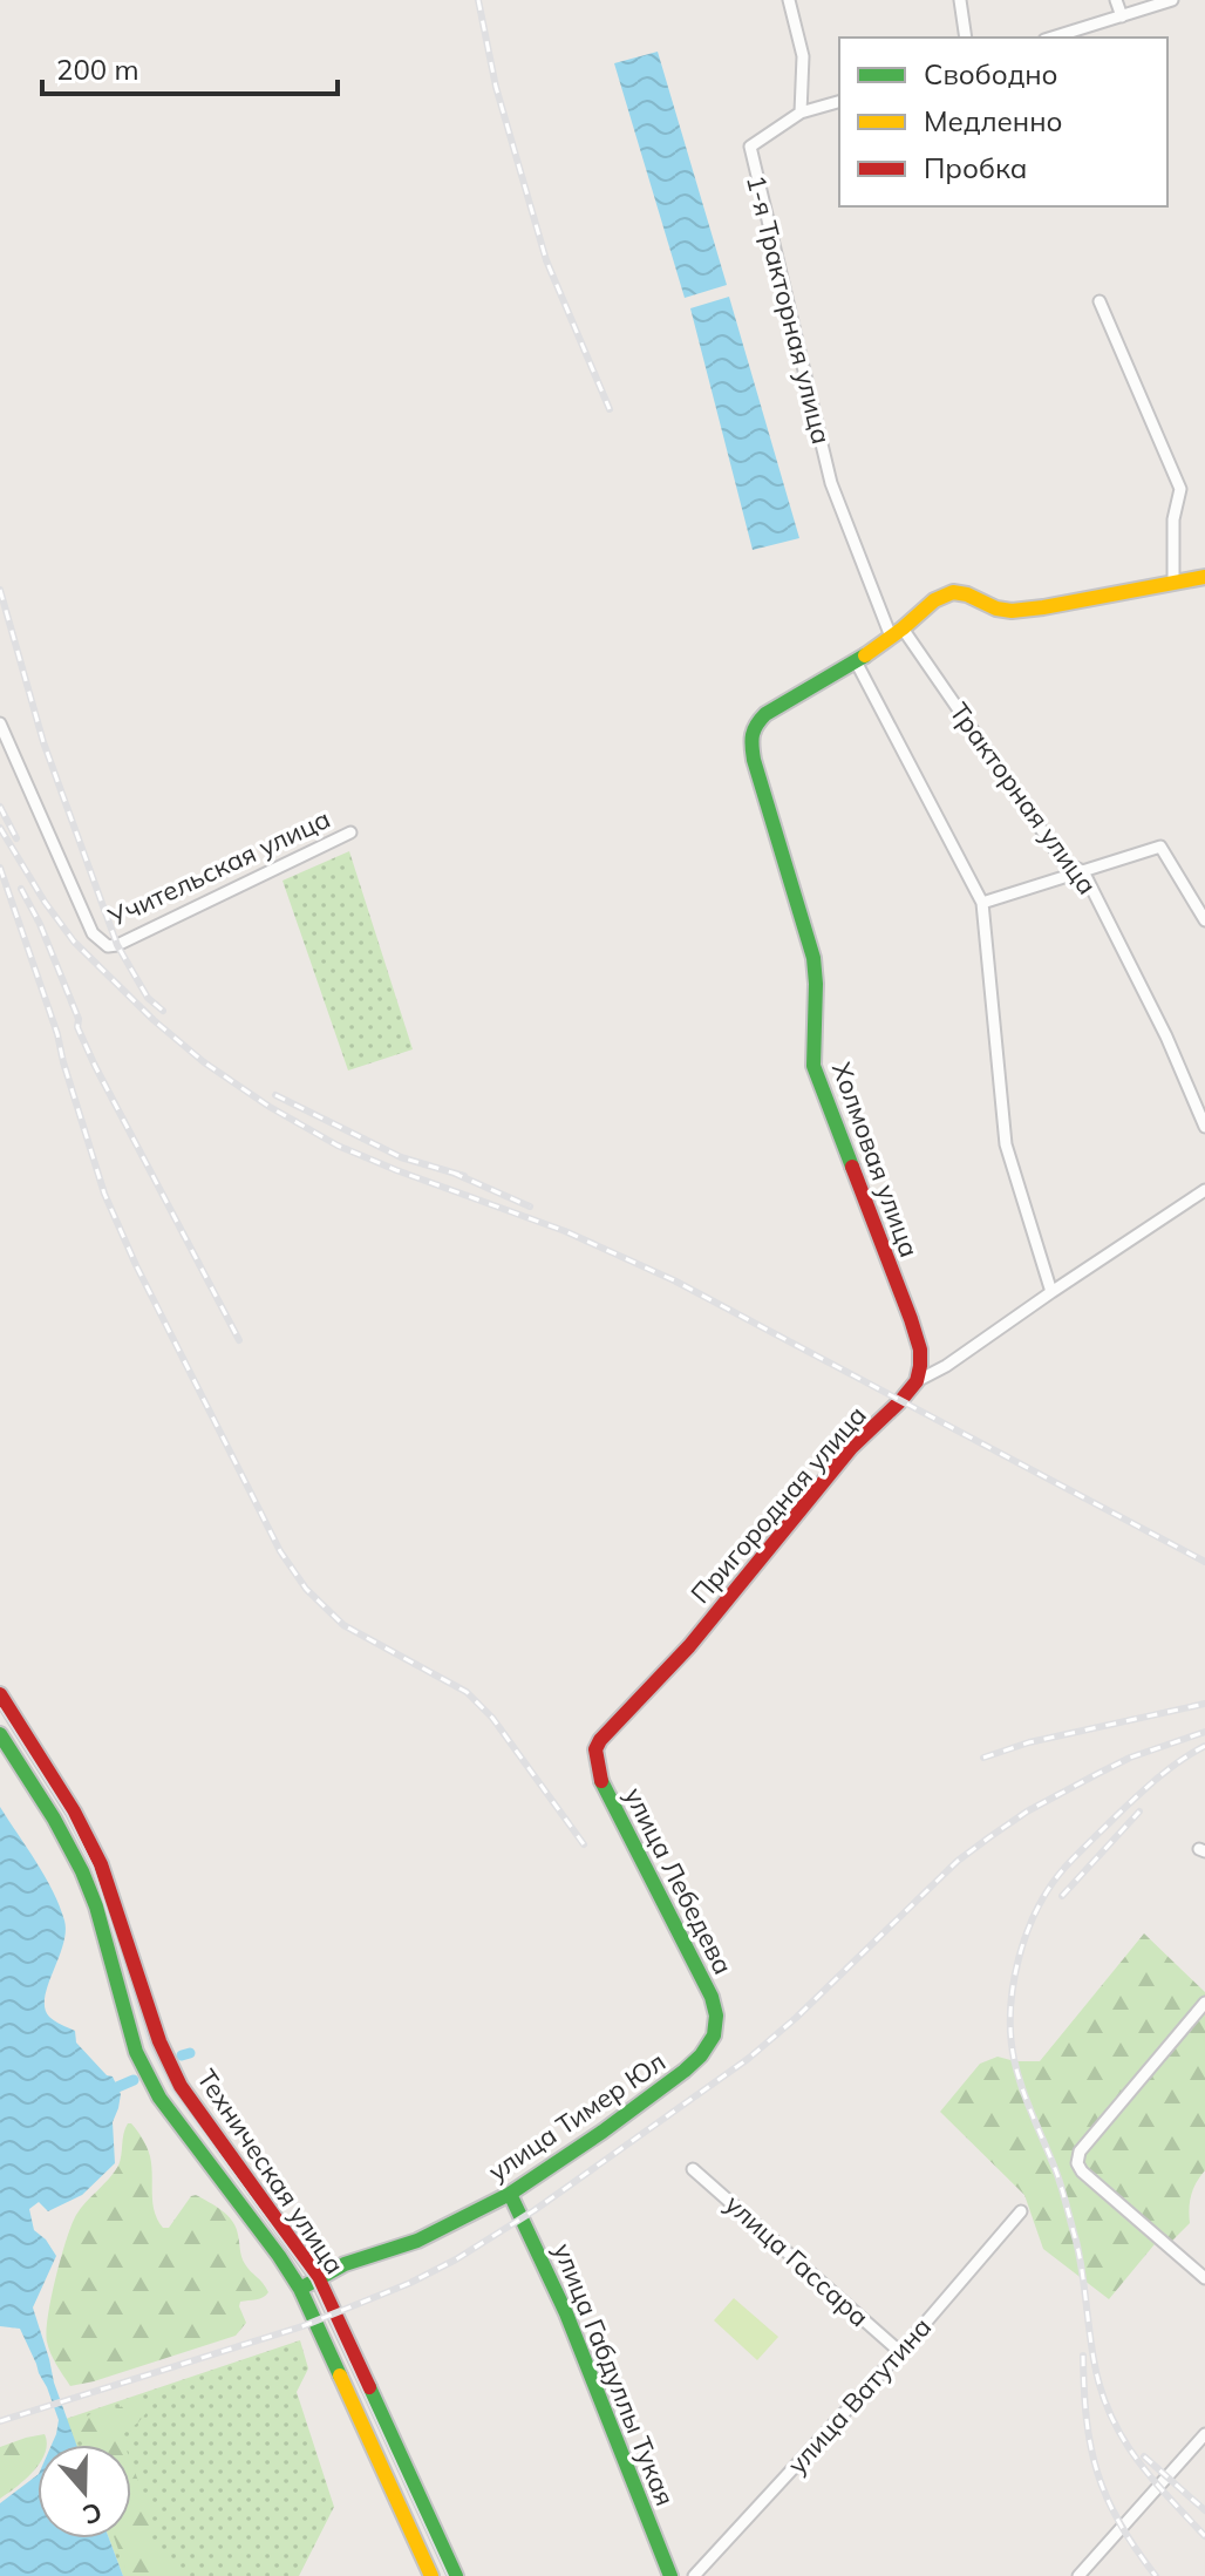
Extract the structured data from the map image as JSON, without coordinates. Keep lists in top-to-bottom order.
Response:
{
  "streets": {
    "street": [
      "1-я Тракторная улица",
      "Тракторная улица",
      "Учительская улица",
      "Холмовая улица",
      "Пригородная улица",
      "улица Лебедева",
      "улица Тимер Юл",
      "Техническая улица",
      "улица Гассара",
      "улица Габдуллы Тукая",
      "улица Ватутина"
    ]
  },
  "crossings": [
    ["1-я Тракторная улица", "Тракторная улица"],
    ["Холмовая улица", "Пригородная улица"],
    ["Пригородная улица", "улица Лебедева"],
    ["улица Лебедева", "улица Тимер Юл"],
    ["улица Тимер Юл", "Техническая улица"],
    ["улица Тимер Юл", "улица Габдуллы Тукая"],
    ["улица Гассара", "улица Ватутина"]
  ],
  "legend": ["Свободно", "Медленно", "Пробка"],
  "scale_bar": "200 m",
  "north": "bottom"
}
